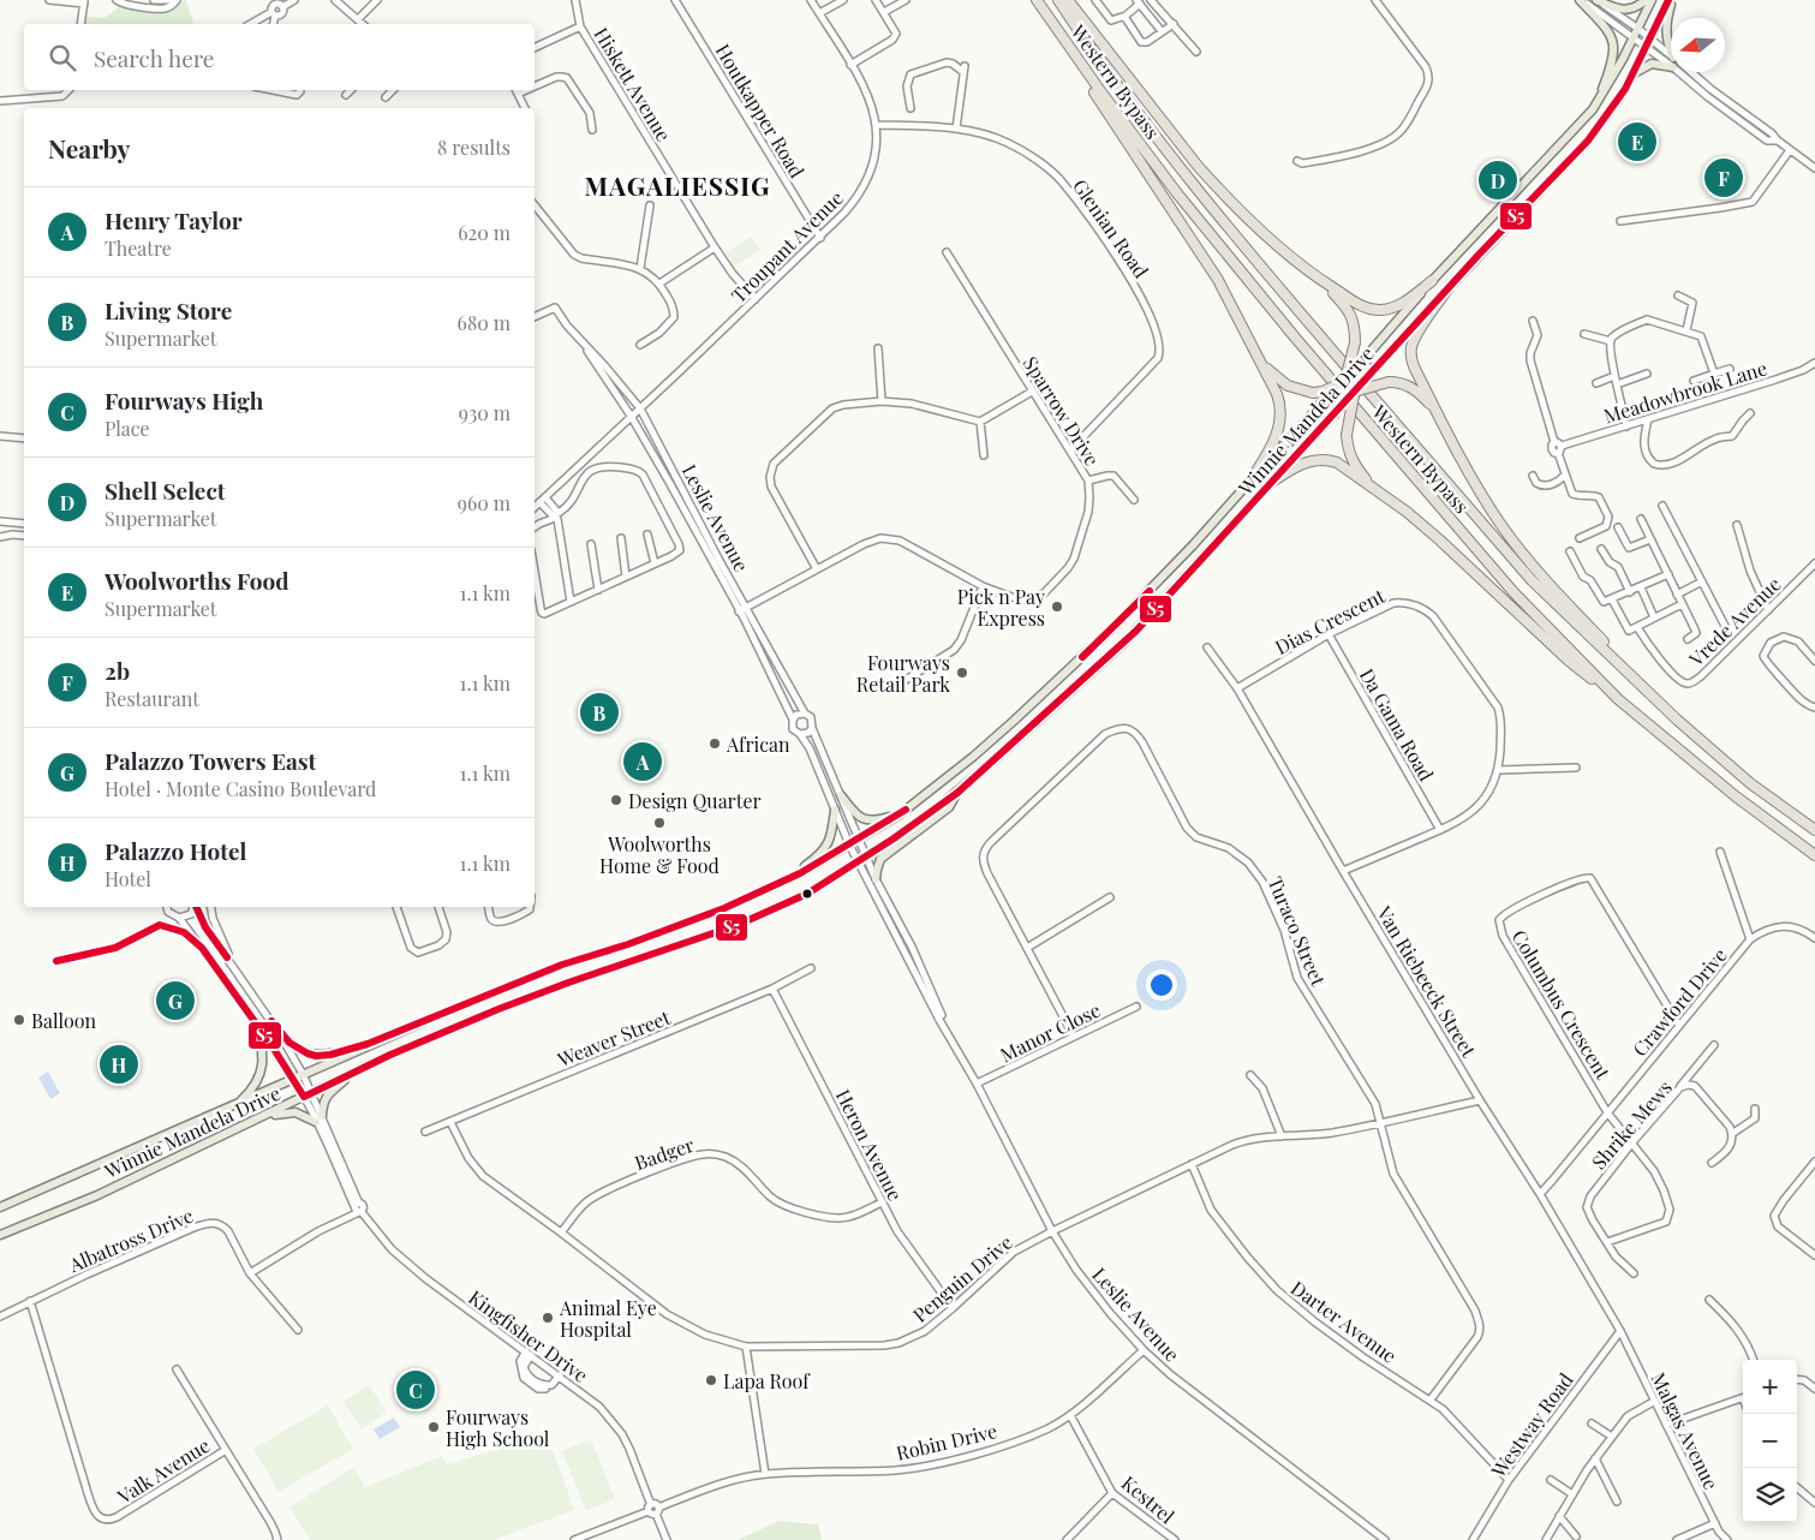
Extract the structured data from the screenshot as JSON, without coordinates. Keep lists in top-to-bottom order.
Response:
{
  "streets": {
    "highway": ["Western Bypass"],
    "main road": ["Winnie Mandela Drive"],
    "street": [
      "Hiskett Avenue",
      "Houtkapper Road",
      "Glenian Road",
      "Troupant Avenue",
      "Meadowbrook Lane",
      "Sparrow Drive",
      "Leslie Avenue",
      "Dias Crescent",
      "Vrede Avenue",
      "Da Gama Road",
      "Turaco Street",
      "Van Riebeeck Street",
      "Crawford Drive",
      "Columbus Crescent",
      "Manor Close",
      "Weaver Street",
      "Shrike Mews",
      "Heron Avenue",
      "Badger",
      "Albatross Drive",
      "Penguin Drive",
      "Darter Avenue",
      "Kingfisher Drive",
      "Westway Road",
      "Malgas Avenue",
      "Robin Drive",
      "Valk Avenue",
      "Kestrel"
    ]
  },
  "crossings": [
    ["Hiskett Avenue", "Troupant Avenue"],
    ["Houtkapper Road", "Troupant Avenue"],
    ["Glenian Road", "Troupant Avenue"],
    ["Glenian Road", "Sparrow Drive"],
    ["Troupant Avenue", "Leslie Avenue"],
    ["Sparrow Drive", "Leslie Avenue"],
    ["Winnie Mandela Drive", "Leslie Avenue"],
    ["Winnie Mandela Drive", "Kingfisher Drive"],
    ["Leslie Avenue", "Manor Close"],
    ["Leslie Avenue", "Penguin Drive"],
    ["Leslie Avenue", "Robin Drive"],
    ["Dias Crescent", "Da Gama Road"],
    ["Dias Crescent", "Van Riebeeck Street"],
    ["Turaco Street", "Manor Close"],
    ["Turaco Street", "Penguin Drive"],
    ["Turaco Street", "Darter Avenue"],
    ["Van Riebeeck Street", "Crawford Drive"],
    ["Van Riebeeck Street", "Penguin Drive"],
    ["Van Riebeeck Street", "Westway Road"],
    ["Van Riebeeck Street", "Malgas Avenue"],
    ["Crawford Drive", "Columbus Crescent"],
    ["Columbus Crescent", "Shrike Mews"],
    ["Weaver Street", "Heron Avenue"],
    ["Weaver Street", "Penguin Drive"],
    ["Heron Avenue", "Badger"],
    ["Heron Avenue", "Penguin Drive"],
    ["Badger", "Penguin Drive"],
    ["Albatross Drive", "Valk Avenue"],
    ["Penguin Drive", "Darter Avenue"],
    ["Darter Avenue", "Westway Road"],
    ["Kingfisher Drive", "Robin Drive"],
    ["Westway Road", "Malgas Avenue"],
    ["Robin Drive", "Kestrel"]
  ],
  "districts": ["MAGALIESSIG"],
  "places": [
    "Pick n Pay Express",
    "Fourways Retail Park",
    "African",
    "Design Quarter",
    "Woolworths Home & Food",
    "Balloon",
    "Animal Eye Hospital",
    "Lapa Roof",
    "Fourways High School"
  ],
  "lines": ["transit line S5"],
  "north": "left",
  "page": {
    "search": "Search here",
    "heading": ["Nearby", "8 results"],
    "pins": [
      "E",
      "F",
      "D",
      "B",
      "A",
      "G",
      "H",
      "C"
    ],
    "list": [
      {
        "mark": "A",
        "name": "Henry Taylor",
        "note": "Theatre",
        "value": "620 m"
      },
      {
        "mark": "B",
        "name": "Living Store",
        "note": "Supermarket",
        "value": "680 m"
      },
      {
        "mark": "C",
        "name": "Fourways High",
        "note": "Place",
        "value": "930 m"
      },
      {
        "mark": "D",
        "name": "Shell Select",
        "note": "Supermarket",
        "value": "960 m"
      },
      {
        "mark": "E",
        "name": "Woolworths Food",
        "note": "Supermarket",
        "value": "1.1 km"
      },
      {
        "mark": "F",
        "name": "2b",
        "note": "Restaurant",
        "value": "1.1 km"
      },
      {
        "mark": "G",
        "name": "Palazzo Towers East",
        "note": "Hotel · Monte Casino Boulevard",
        "value": "1.1 km"
      },
      {
        "mark": "H",
        "name": "Palazzo Hotel",
        "note": "Hotel",
        "value": "1.1 km"
      }
    ],
    "map_buttons": ["+", "−"]
  }
}
